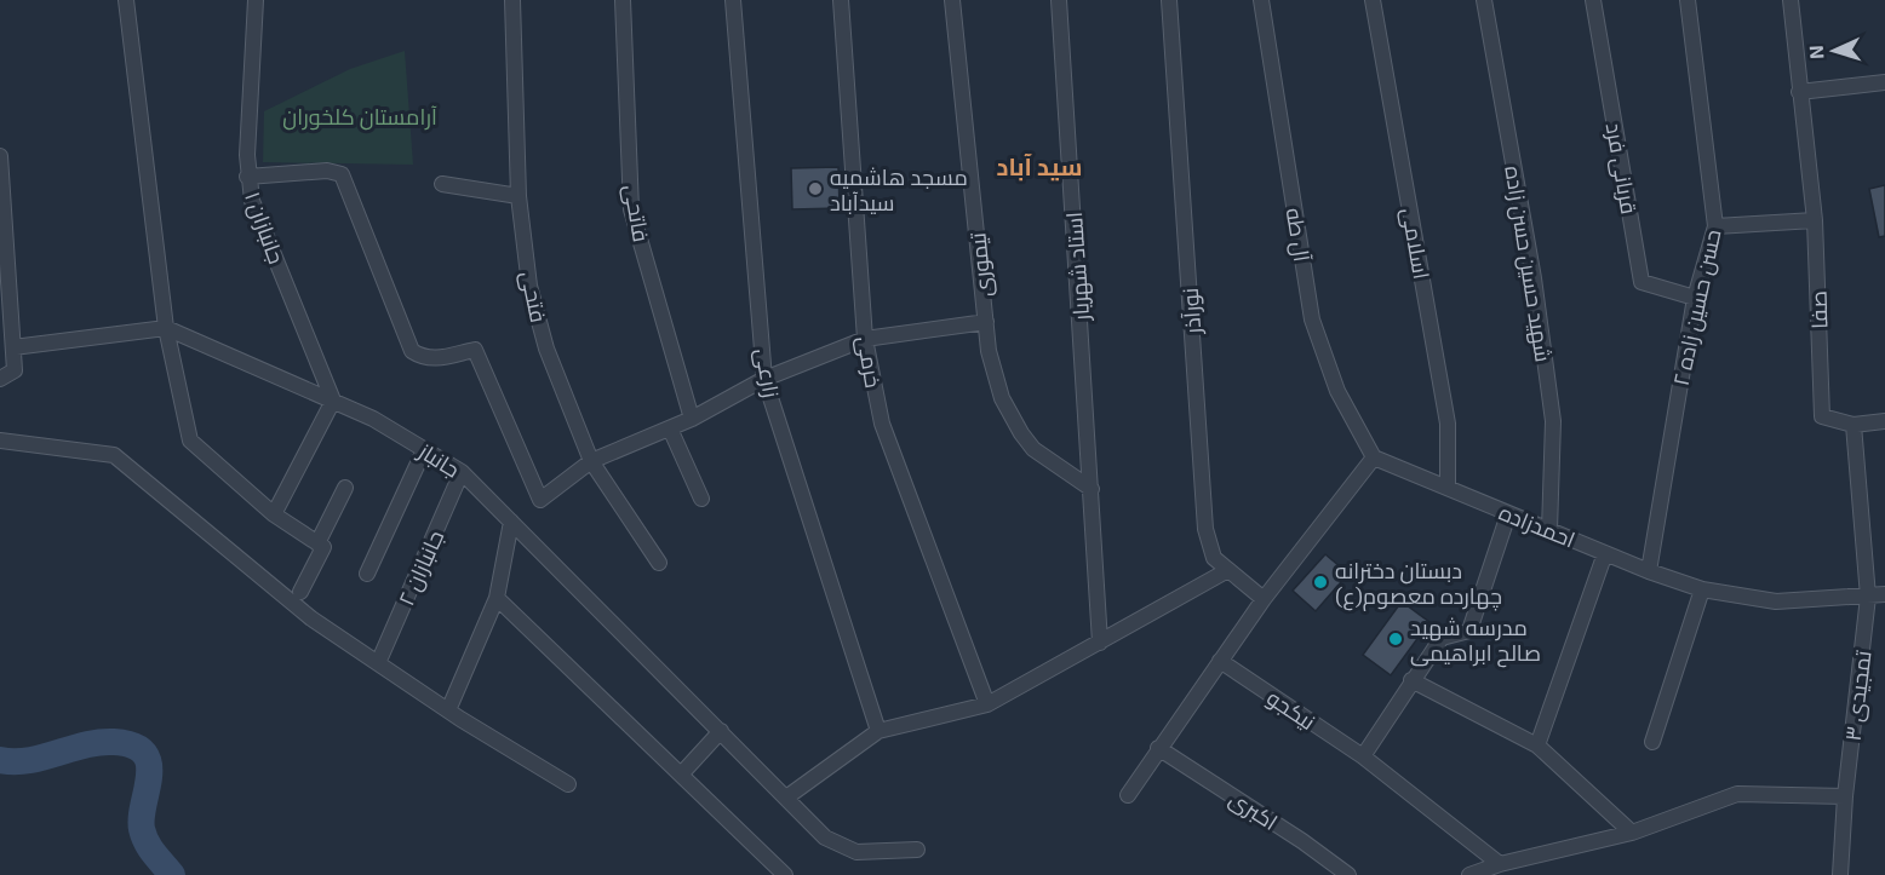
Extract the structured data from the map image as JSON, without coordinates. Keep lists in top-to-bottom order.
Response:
{
  "streets": {
    "street": [
      "قربانی فرد",
      "فاتحی",
      "جانبازان ۱",
      "آل طه",
      "اسلامی",
      "شهید حسین حسن زاده",
      "تیموری",
      "استاد شهریار",
      "فتحی",
      "حسن حسین زاده ۲",
      "صفا",
      "نورآذر",
      "خرمی",
      "زارعی",
      "جانباز",
      "احمدزاده",
      "جانبازان ۲",
      "تمجیدی ۳",
      "نیکجو",
      "اکبری"
    ]
  },
  "crossings": [
    ["قربانی فرد", "حسن حسین زاده ۲"],
    ["جانبازان ۱", "جانباز"],
    ["آل طه", "احمدزاده"],
    ["اسلامی", "احمدزاده"],
    ["شهید حسین حسن زاده", "احمدزاده"],
    ["تیموری", "استاد شهریار"],
    ["حسن حسین زاده ۲", "احمدزاده"],
    ["جانباز", "جانبازان ۲"],
    ["احمدزاده", "تمجیدی ۳"]
  ],
  "districts": ["سید آباد"],
  "parks": ["آرامستان کلخوران"],
  "places": ["مسجد هاشمیه سیدآباد", "دبستان دخترانه چهارده معصوم(ع)", "مدرسه شهید صالح ابراهیمی"],
  "north": "left"
}
